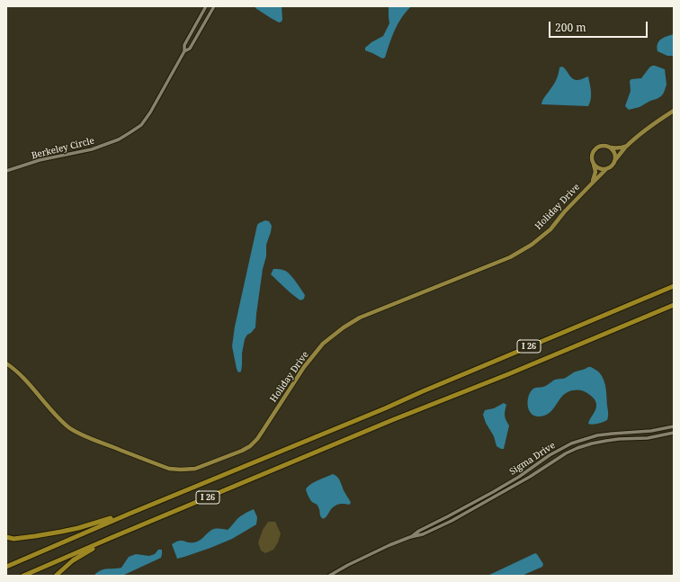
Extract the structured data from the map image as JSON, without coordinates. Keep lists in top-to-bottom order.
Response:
{
  "streets": {
    "highway": ["I 26"],
    "main road": ["Holiday Drive"],
    "street": ["Berkeley Circle", "Sigma Drive"]
  },
  "scale_bar": "200 m"
}
